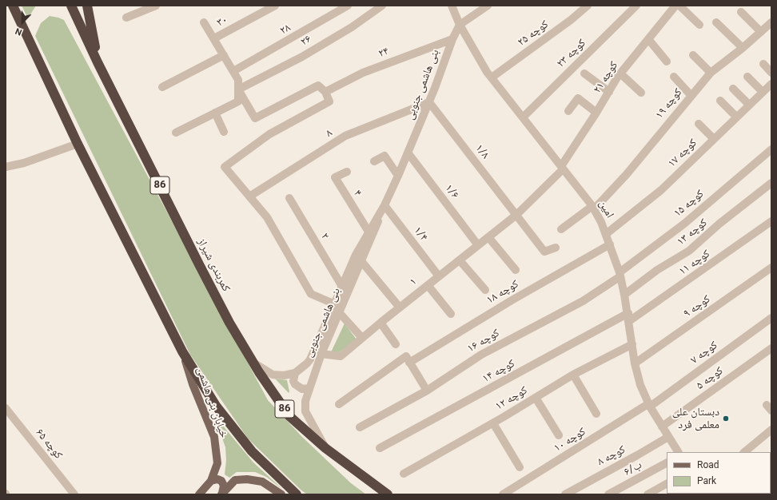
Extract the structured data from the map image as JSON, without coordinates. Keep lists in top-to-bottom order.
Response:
{
  "streets": {
    "highway": ["86", "کمربندی شیراز"],
    "main road": ["خیابان بنی هاشمی"],
    "street": [
      "۳۰",
      "۲۸",
      "کوچه ۲۵",
      "۲۶",
      "۲۴",
      "کوچه ۲۳",
      "کوچه ۲۱",
      "بنی هاشمی جنوبی",
      "کوچه ۱۹",
      "۸",
      "۱/۸",
      "کوچه ۱۷",
      "۱/۶",
      "۴",
      "کوچه ۱۵",
      "امین",
      "کوچه ۱۳",
      "۱/۴",
      "۲",
      "کوچه ۱۱",
      "۱",
      "کوچه ۱۸",
      "کوچه ۹",
      "کوچه ۱۶",
      "کوچه ۷",
      "کوچه ۱۴",
      "کوچه ۵",
      "کوچه ۱۲",
      "کوچه ۱۰",
      "کوچه ۶۵",
      "کوچه ۸",
      "ب/۶"
    ]
  },
  "crossings": [
    ["کوچه ۲۵", "امین"],
    ["۲۴", "بنی هاشمی جنوبی"],
    ["کوچه ۲۳", "امین"],
    ["کوچه ۲۱", "۱/۸"],
    ["کوچه ۲۱", "امین"],
    ["کوچه ۲۱", "۱"],
    ["بنی هاشمی جنوبی", "۸"],
    ["بنی هاشمی جنوبی", "۱/۸"],
    ["بنی هاشمی جنوبی", "۱/۶"],
    ["بنی هاشمی جنوبی", "۴"],
    ["بنی هاشمی جنوبی", "امین"],
    ["بنی هاشمی جنوبی", "۱/۴"],
    ["بنی هاشمی جنوبی", "۲"],
    ["بنی هاشمی جنوبی", "کمربندی شیراز"],
    ["بنی هاشمی جنوبی", "۱"],
    ["کوچه ۱۹", "امین"],
    ["۸", "۱/۸"],
    ["۱/۸", "۱"],
    ["کوچه ۱۷", "امین"],
    ["۱/۶", "۱"],
    ["کوچه ۱۵", "امین"],
    ["کوچه ۱۵", "کوچه ۱۶"],
    ["امین", "کوچه ۱۳"],
    ["امین", "کوچه ۱۱"],
    ["امین", "کوچه ۱۸"],
    ["امین", "کوچه ۹"],
    ["امین", "کوچه ۱۶"],
    ["امین", "کوچه ۷"],
    ["امین", "کوچه ۱۴"],
    ["امین", "کوچه ۵"],
    ["امین", "کوچه ۱۲"],
    ["امین", "کوچه ۱۰"],
    ["امین", "کوچه ۸"],
    ["۱/۴", "۱"],
    ["کوچه ۱۱", "کوچه ۱۴"],
    ["کوچه ۷", "کوچه ۱۰"]
  ],
  "places": ["دبستان علی معلمی فرد"],
  "legend": ["Road", "Park"],
  "north": "bottom"
}
